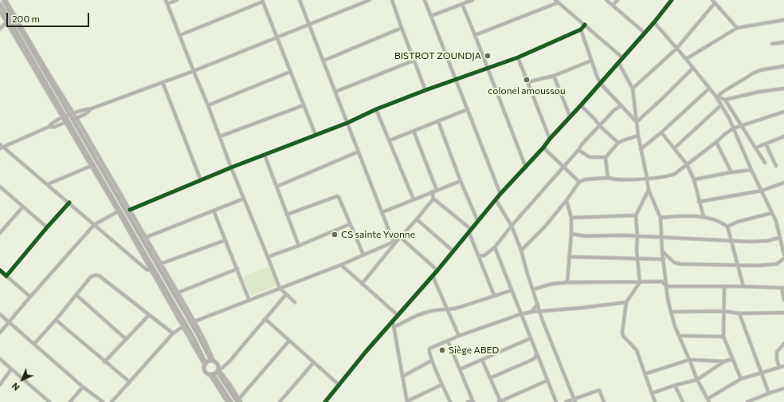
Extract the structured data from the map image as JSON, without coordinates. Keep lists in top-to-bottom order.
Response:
{
  "places": [
    "BISTROT ZOUNDJA",
    "colonel amoussou",
    "CS sainte Yvonne",
    "Siège ABED"
  ],
  "scale_bar": "200 m",
  "north": "bottom left"
}
